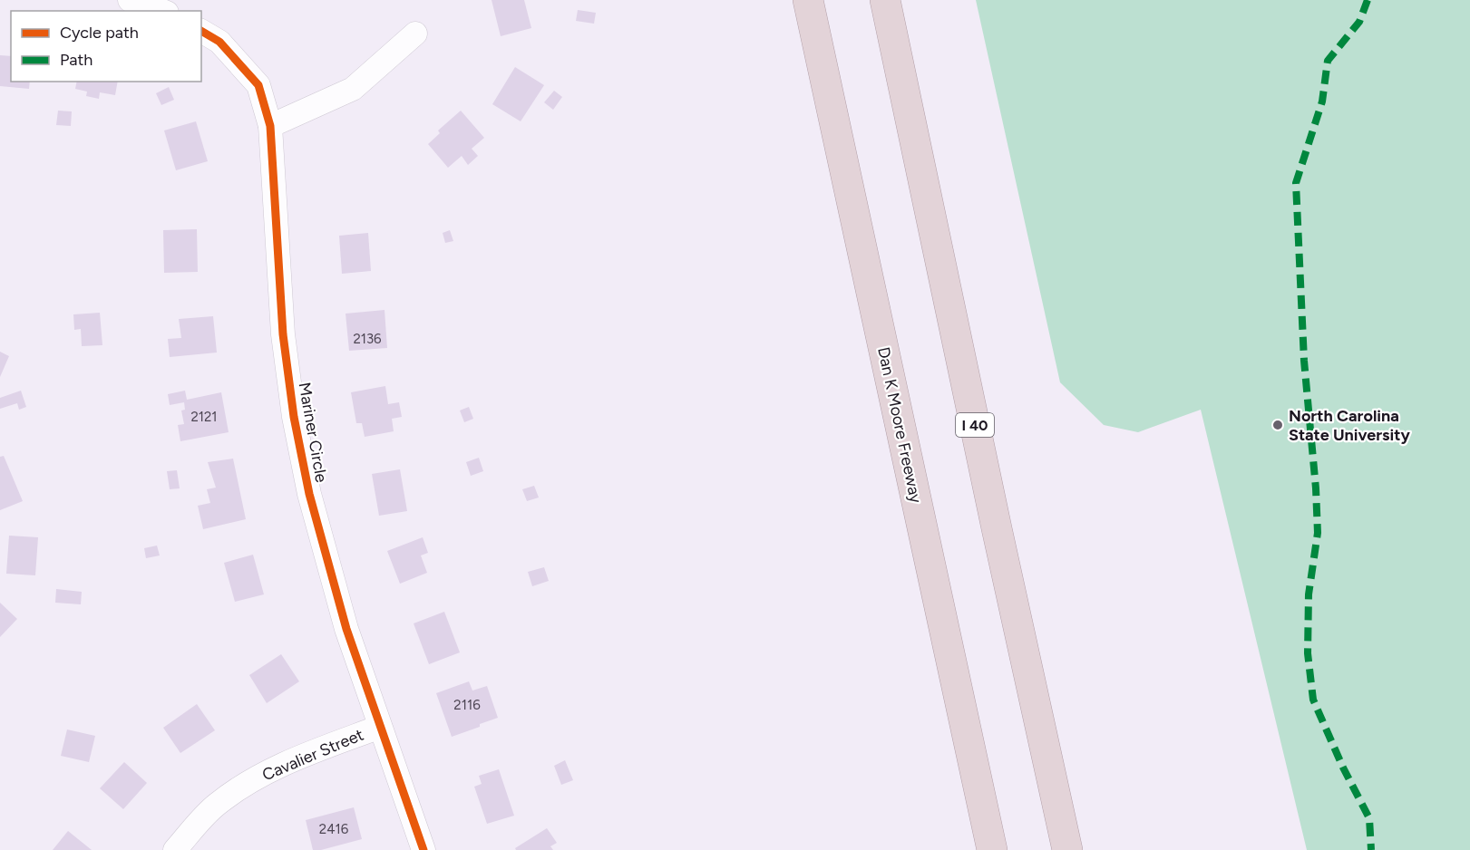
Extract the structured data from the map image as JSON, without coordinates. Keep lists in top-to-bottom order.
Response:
{
  "streets": {
    "highway": ["Dan K Moore Freeway", "I 40"],
    "street": ["Mariner Circle", "Cavalier Street"]
  },
  "crossings": [
    ["Mariner Circle", "Cavalier Street"]
  ],
  "places": ["North Carolina State University"],
  "house_numbers": [
    "2136",
    "2121",
    "2116",
    "2416"
  ],
  "legend": ["Cycle path", "Path"]
}
